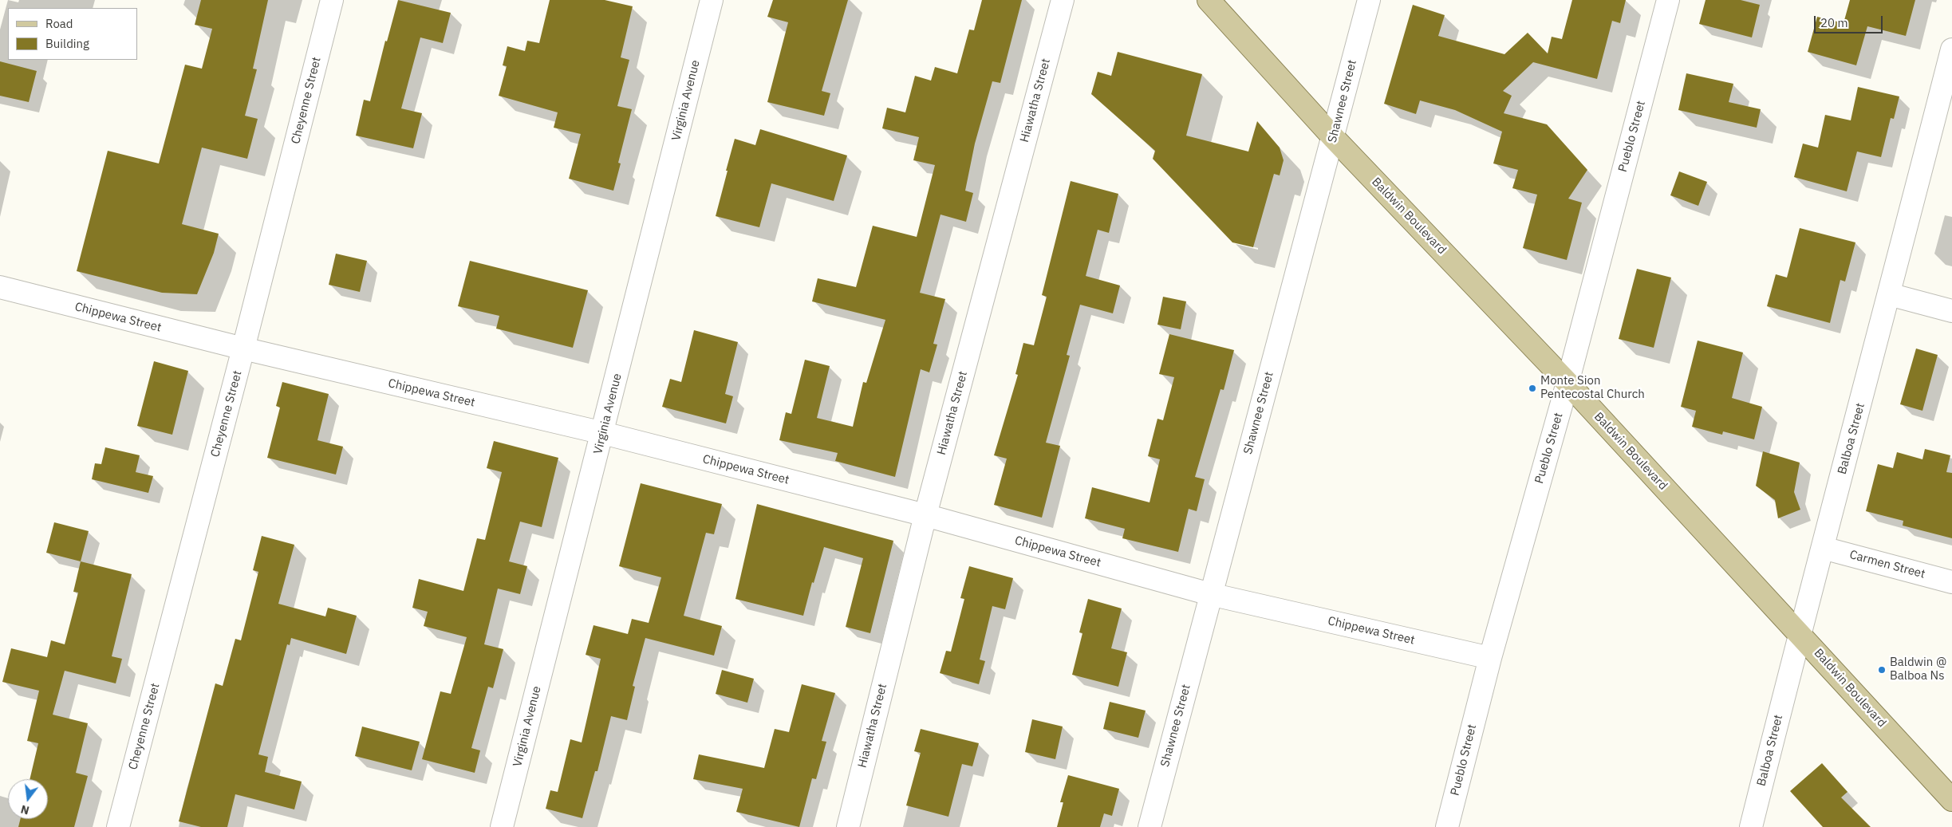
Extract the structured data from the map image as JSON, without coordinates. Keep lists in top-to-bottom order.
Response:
{
  "streets": {
    "main road": ["Baldwin Boulevard"],
    "street": [
      "Cheyenne Street",
      "Virginia Avenue",
      "Hiawatha Street",
      "Shawnee Street",
      "Pueblo Street",
      "Chippewa Street",
      "Balboa Street",
      "Carmen Street"
    ]
  },
  "crossings": [
    ["Cheyenne Street", "Chippewa Street"],
    ["Virginia Avenue", "Chippewa Street"],
    ["Hiawatha Street", "Chippewa Street"],
    ["Shawnee Street", "Baldwin Boulevard"],
    ["Shawnee Street", "Chippewa Street"],
    ["Pueblo Street", "Baldwin Boulevard"],
    ["Pueblo Street", "Chippewa Street"],
    ["Baldwin Boulevard", "Balboa Street"],
    ["Balboa Street", "Carmen Street"]
  ],
  "places": ["Monte Sion Pentecostal Church", "Baldwin @ Balboa Ns"],
  "legend": ["Road", "Building"],
  "scale_bar": "20 m",
  "north": "bottom"
}
